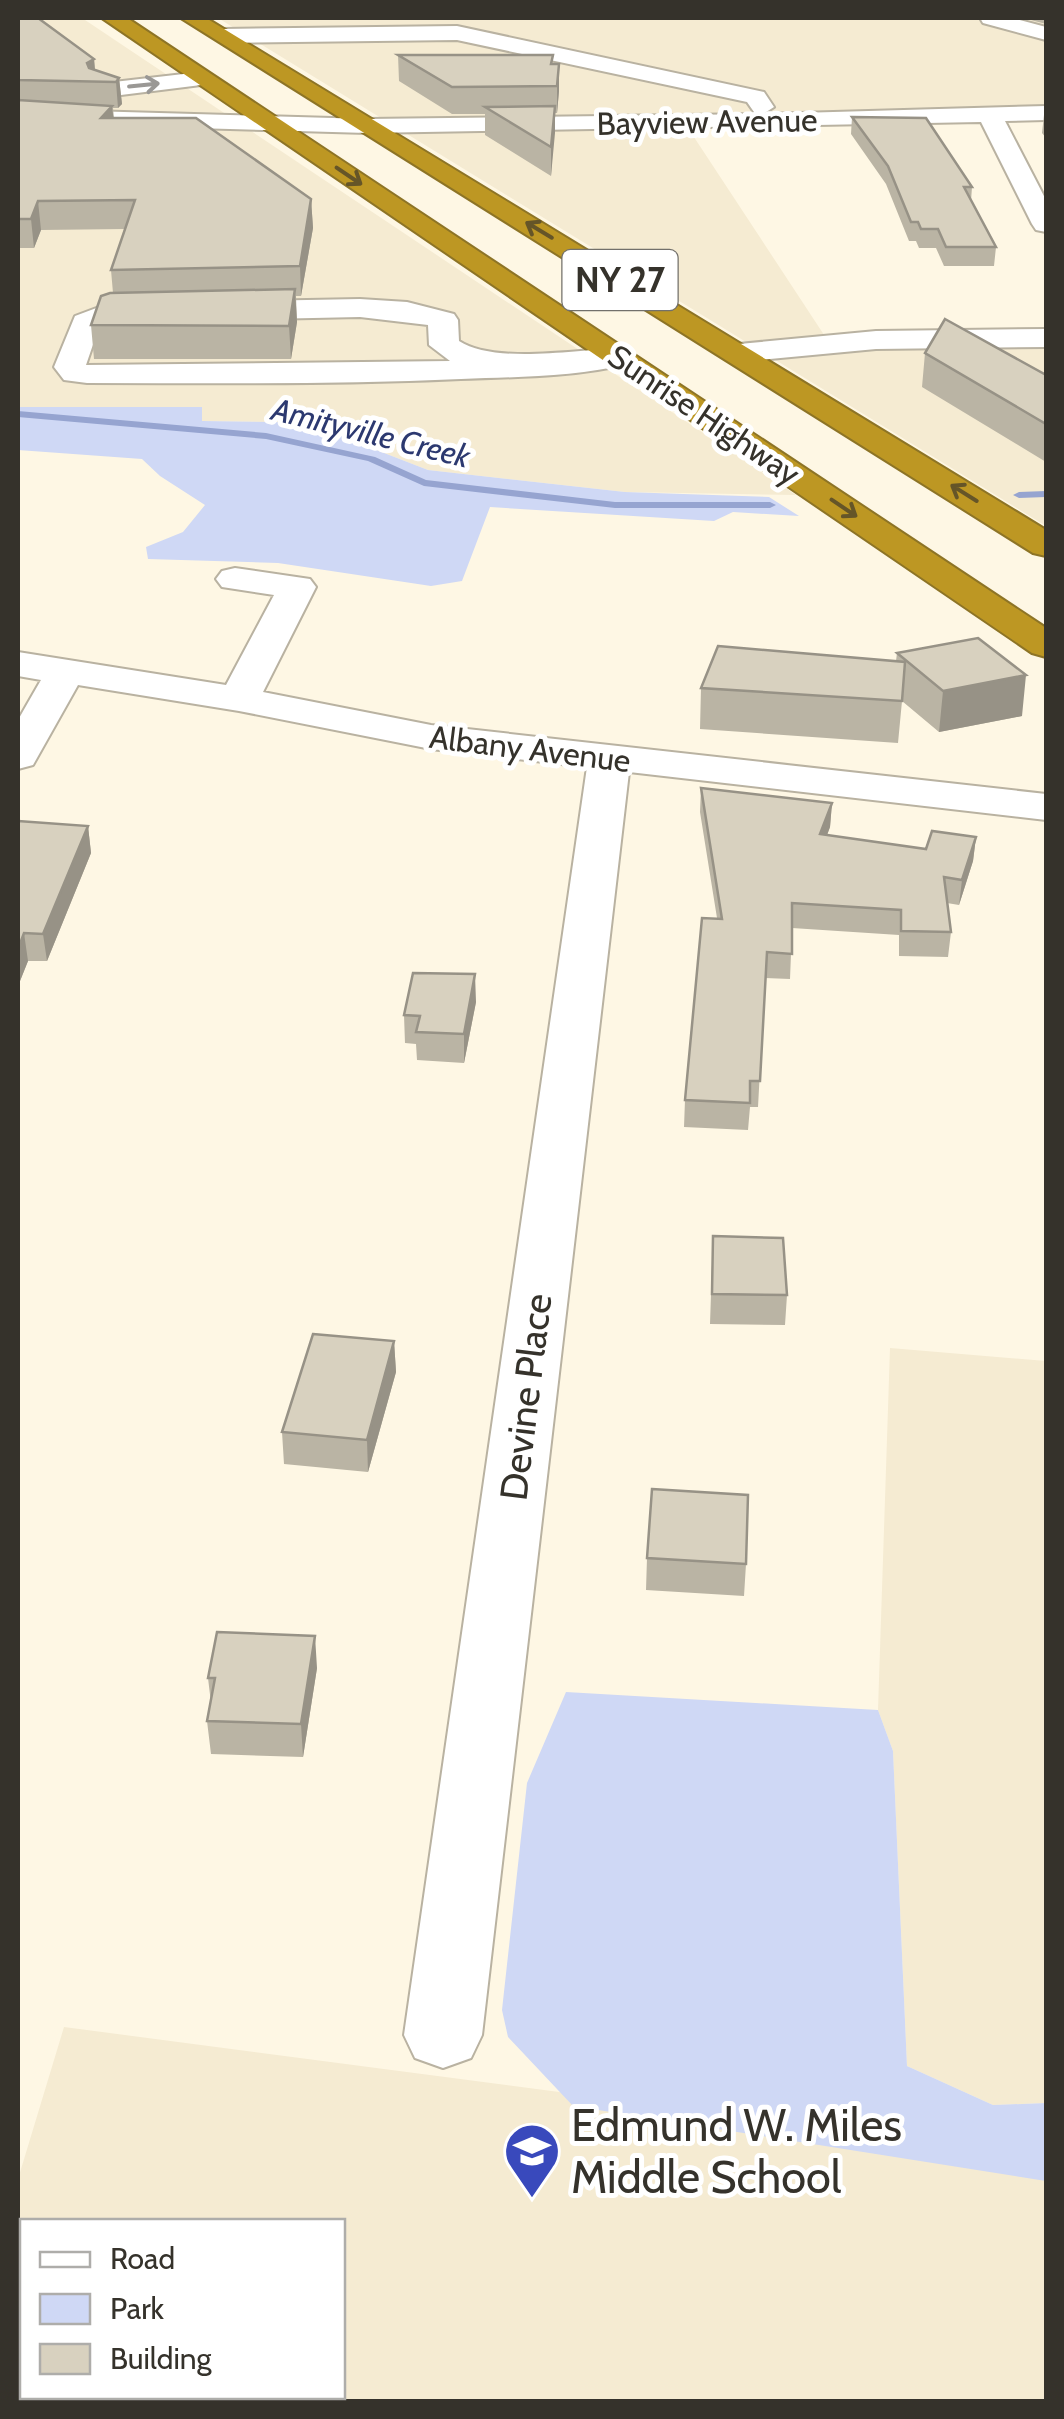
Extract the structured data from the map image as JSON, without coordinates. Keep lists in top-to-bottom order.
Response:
{
  "streets": {
    "highway": ["NY 27", "Sunrise Highway"],
    "street": ["Bayview Avenue", "Albany Avenue", "Devine Place"]
  },
  "crossings": [
    ["Bayview Avenue", "Sunrise Highway"],
    ["Albany Avenue", "Devine Place"]
  ],
  "water": ["Amityville Creek"],
  "places": {
    "school or university": ["Edmund W. Miles Middle School"]
  },
  "legend": ["Road", "Park", "Building"]
}
